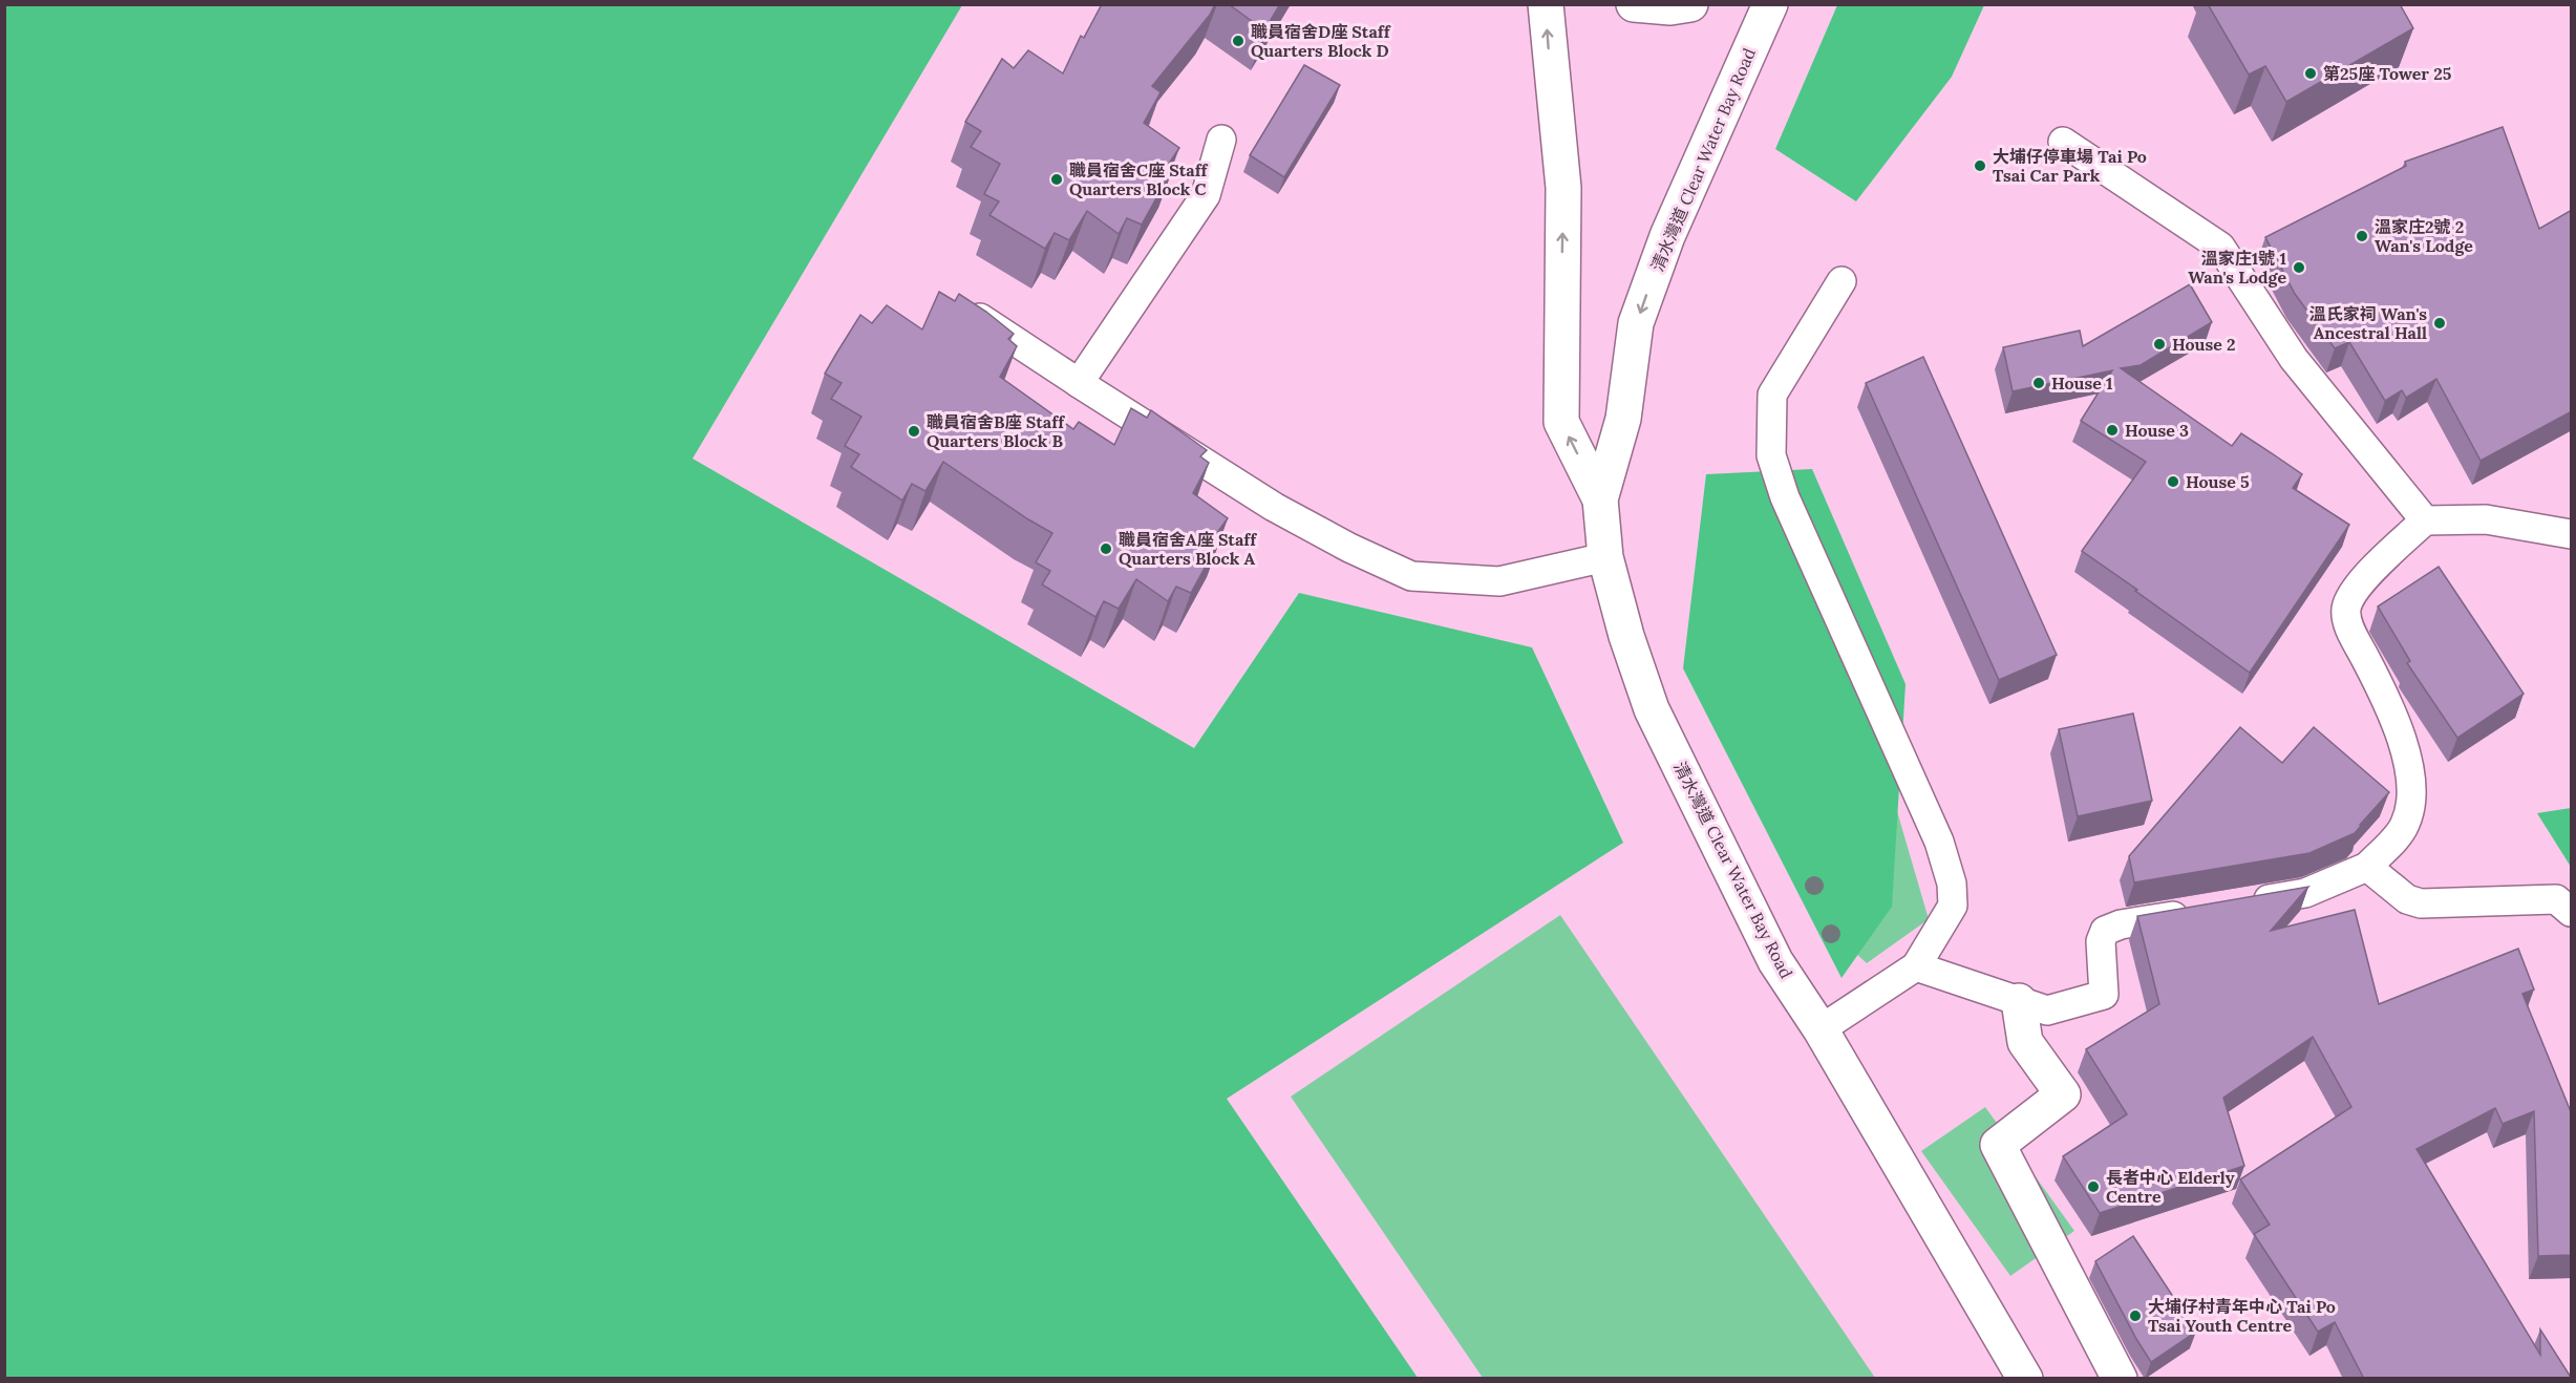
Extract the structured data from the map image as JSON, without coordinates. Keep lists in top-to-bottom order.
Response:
{
  "streets": {
    "main road": ["清水灣道 Clear Water Bay Road"]
  },
  "places": [
    "職員宿舍D座 Staff Quarters Block D",
    "第25座 Tower 25",
    "大埔仔停車場 Tai Po Tsai Car Park",
    "職員宿舍C座 Staff Quarters Block C",
    "溫家庄2號 2 Wan's Lodge",
    "溫家庄1號 1 Wan's Lodge",
    "溫氏家祠 Wan's Ancestral Hall",
    "House 2",
    "House 1",
    "House 3",
    "職員宿舍B座 Staff Quarters Block B",
    "House 5",
    "職員宿舍A座 Staff Quarters Block A",
    "長者中心 Elderly Centre",
    "大埔仔村青年中心 Tai Po Tsai Youth Centre"
  ]
}
